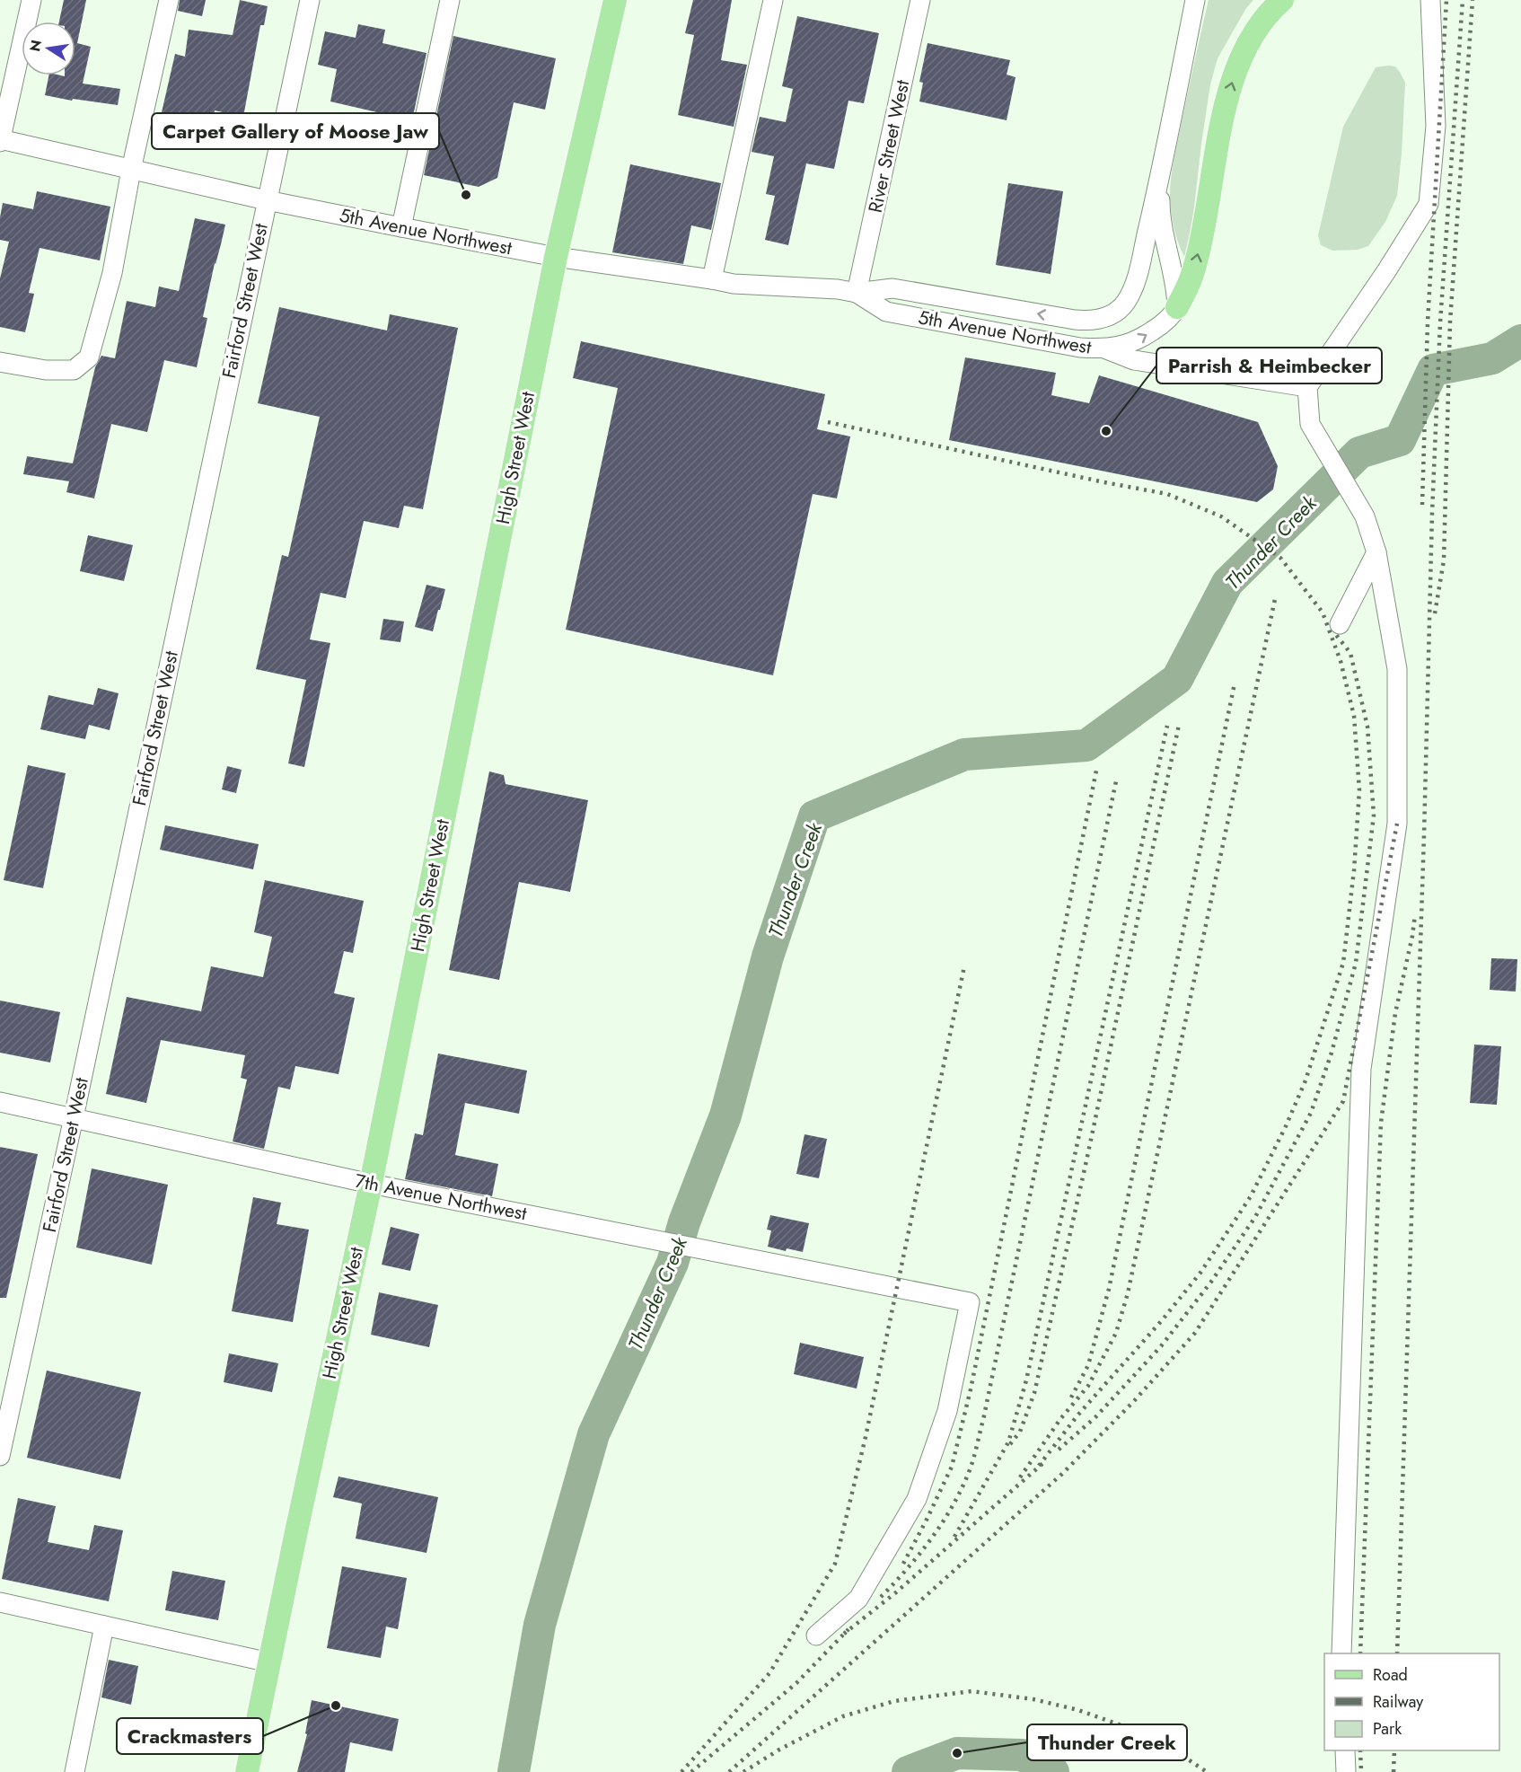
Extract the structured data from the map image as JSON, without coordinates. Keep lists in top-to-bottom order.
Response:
{
  "streets": {
    "main road": ["High Street West"],
    "street": [
      "River Street West",
      "5th Avenue Northwest",
      "Fairford Street West",
      "7th Avenue Northwest"
    ]
  },
  "crossings": [
    ["River Street West", "5th Avenue Northwest"],
    ["5th Avenue Northwest", "Fairford Street West"],
    ["5th Avenue Northwest", "High Street West"],
    ["Fairford Street West", "7th Avenue Northwest"],
    ["High Street West", "7th Avenue Northwest"]
  ],
  "water": ["Thunder Creek"],
  "places": [
    "Carpet Gallery of Moose Jaw",
    "Parrish & Heimbecker",
    "Crackmasters",
    "Thunder Creek"
  ],
  "legend": ["Road", "Railway", "Park"],
  "north": "left"
}
